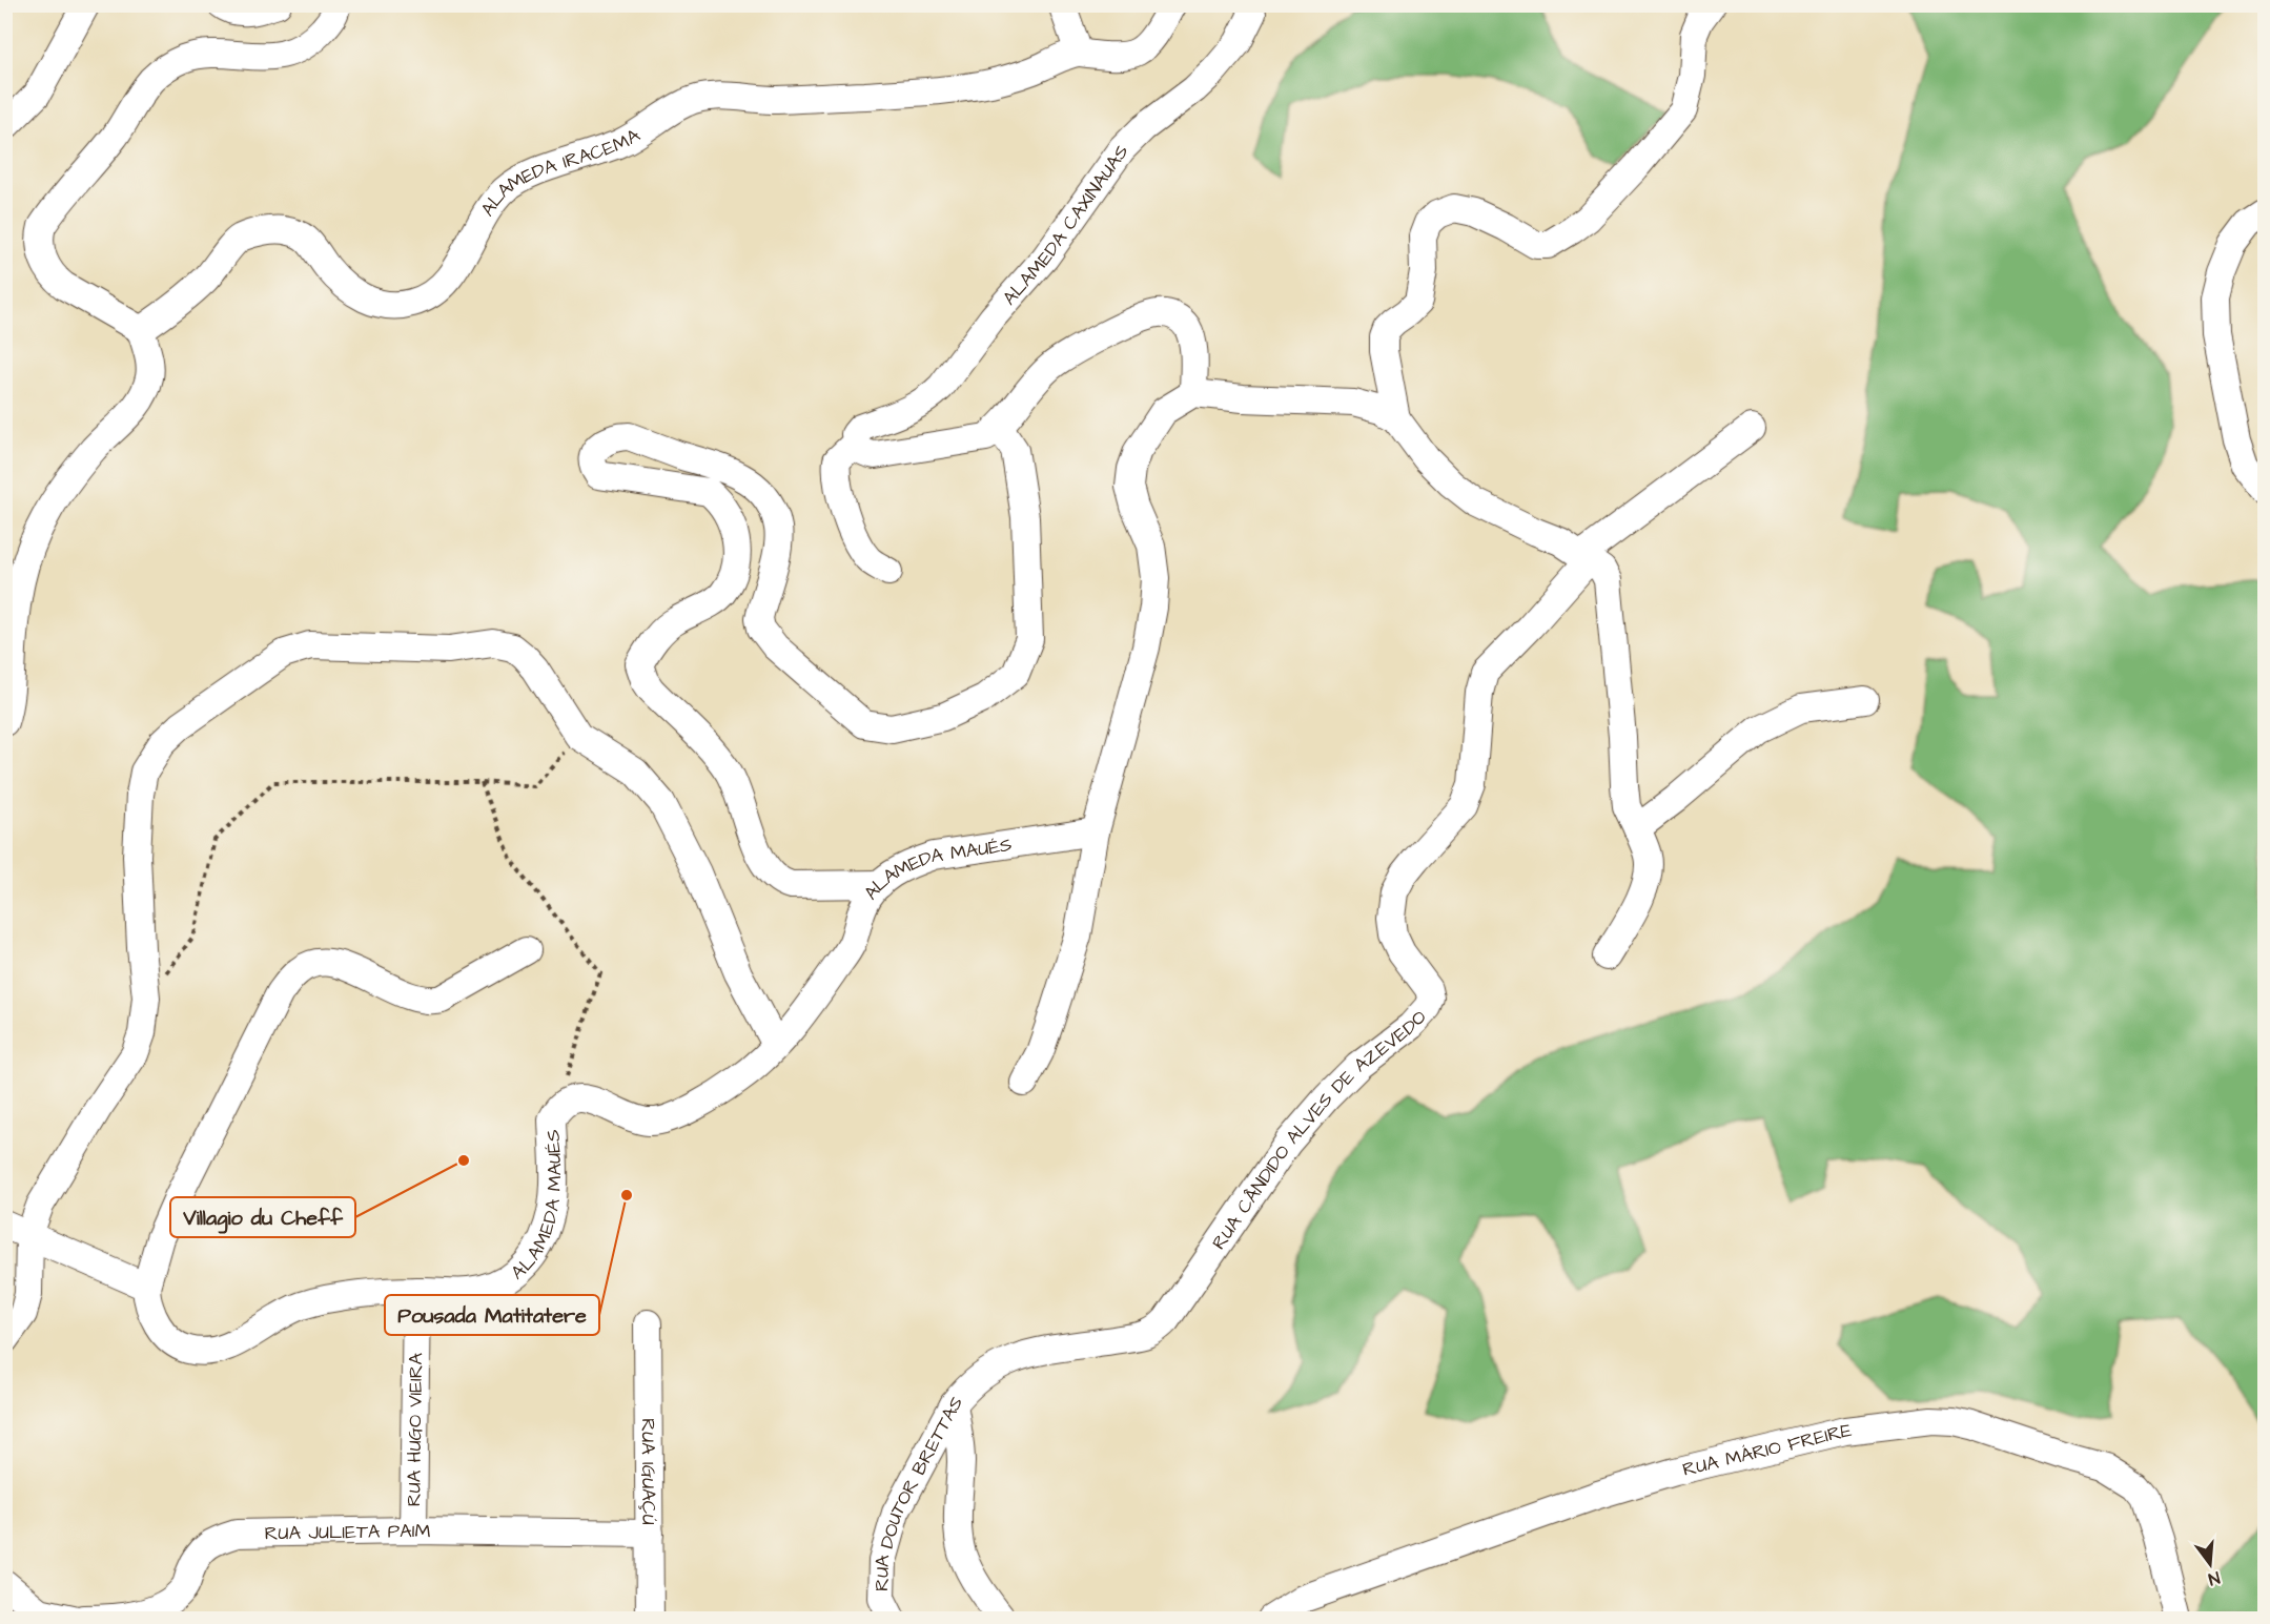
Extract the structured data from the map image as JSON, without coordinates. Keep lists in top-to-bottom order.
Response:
{
  "streets": {
    "street": [
      "ALAMEDA IRACEMA",
      "ALAMEDA CAXINAUAS",
      "ALAMEDA MAUÉS",
      "RUA CÂNDIDO ALVES DE AZEVEDO",
      "RUA HUGO VIEIRA",
      "RUA MÁRIO FREIRE",
      "RUA IGUAÇÚ",
      "RUA DOUTOR BRETTAS",
      "RUA JULIETA PAIM"
    ]
  },
  "crossings": [
    ["ALAMEDA MAUÉS", "RUA HUGO VIEIRA"],
    ["RUA CÂNDIDO ALVES DE AZEVEDO", "RUA DOUTOR BRETTAS"],
    ["RUA HUGO VIEIRA", "RUA JULIETA PAIM"],
    ["RUA IGUAÇÚ", "RUA JULIETA PAIM"]
  ],
  "places": ["Villagio du Cheff", "Pousada Matitatere"],
  "north": "bottom"
}
